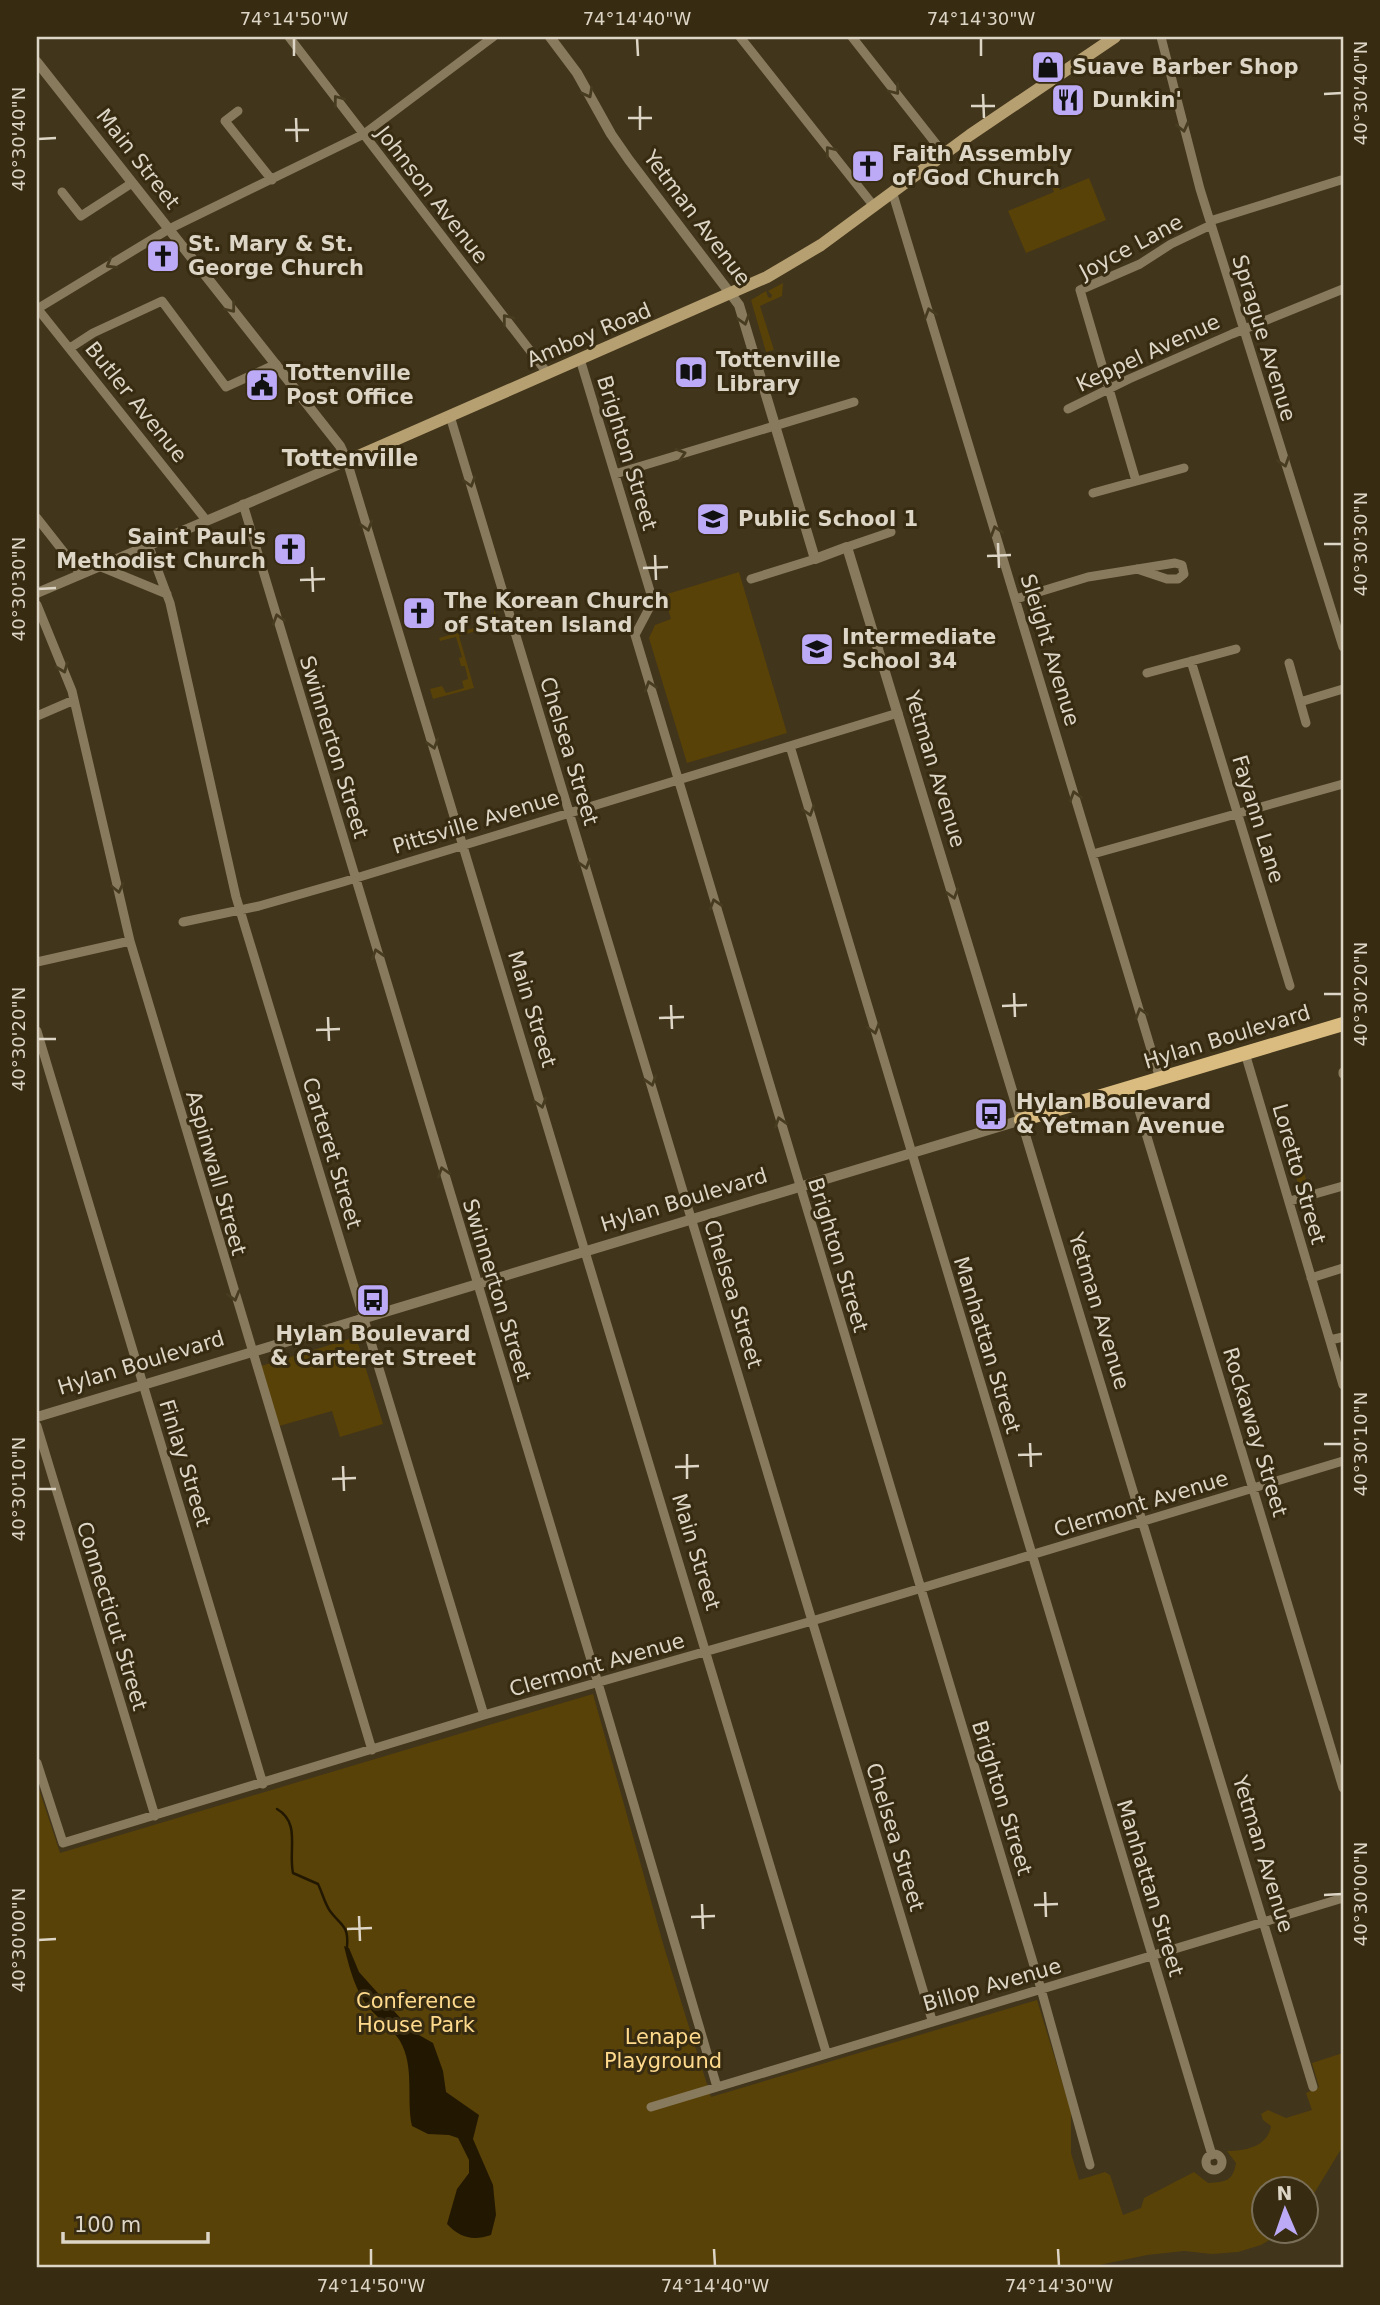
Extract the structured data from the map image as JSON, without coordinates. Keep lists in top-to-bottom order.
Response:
{
  "streets": {
    "main road": ["Amboy Road", "Hylan Boulevard"],
    "street": [
      "Main Street",
      "Johnson Avenue",
      "Yetman Avenue",
      "Joyce Lane",
      "Sprague Avenue",
      "Keppel Avenue",
      "Butler Avenue",
      "Brighton Street",
      "Sleight Avenue",
      "Swinnerton Street",
      "Chelsea Street",
      "Fayann Lane",
      "Pittsville Avenue",
      "Carteret Street",
      "Aspinwall Street",
      "Loretto Street",
      "Manhattan Street",
      "Rockaway Street",
      "Finlay Street",
      "Clermont Avenue",
      "Connecticut Street",
      "Billop Avenue"
    ]
  },
  "crossings": [
    ["Main Street", "Amboy Road"],
    ["Main Street", "Pittsville Avenue"],
    ["Main Street", "Hylan Boulevard"],
    ["Main Street", "Clermont Avenue"],
    ["Main Street", "Billop Avenue"],
    ["Johnson Avenue", "Amboy Road"],
    ["Yetman Avenue", "Amboy Road"],
    ["Yetman Avenue", "Pittsville Avenue"],
    ["Yetman Avenue", "Hylan Boulevard"],
    ["Yetman Avenue", "Clermont Avenue"],
    ["Yetman Avenue", "Billop Avenue"],
    ["Joyce Lane", "Sprague Avenue"],
    ["Joyce Lane", "Keppel Avenue"],
    ["Amboy Road", "Butler Avenue"],
    ["Amboy Road", "Brighton Street"],
    ["Amboy Road", "Sleight Avenue"],
    ["Amboy Road", "Swinnerton Street"],
    ["Amboy Road", "Chelsea Street"],
    ["Amboy Road", "Carteret Street"],
    ["Sprague Avenue", "Keppel Avenue"],
    ["Brighton Street", "Pittsville Avenue"],
    ["Brighton Street", "Hylan Boulevard"],
    ["Brighton Street", "Clermont Avenue"],
    ["Brighton Street", "Billop Avenue"],
    ["Sleight Avenue", "Hylan Boulevard"],
    ["Swinnerton Street", "Pittsville Avenue"],
    ["Swinnerton Street", "Hylan Boulevard"],
    ["Swinnerton Street", "Clermont Avenue"],
    ["Swinnerton Street", "Billop Avenue"],
    ["Chelsea Street", "Pittsville Avenue"],
    ["Chelsea Street", "Hylan Boulevard"],
    ["Chelsea Street", "Clermont Avenue"],
    ["Chelsea Street", "Billop Avenue"],
    ["Pittsville Avenue", "Carteret Street"],
    ["Pittsville Avenue", "Manhattan Street"],
    ["Hylan Boulevard", "Carteret Street"],
    ["Hylan Boulevard", "Aspinwall Street"],
    ["Hylan Boulevard", "Loretto Street"],
    ["Hylan Boulevard", "Manhattan Street"],
    ["Hylan Boulevard", "Rockaway Street"],
    ["Hylan Boulevard", "Finlay Street"],
    ["Carteret Street", "Clermont Avenue"],
    ["Aspinwall Street", "Clermont Avenue"],
    ["Manhattan Street", "Clermont Avenue"],
    ["Manhattan Street", "Billop Avenue"],
    ["Rockaway Street", "Clermont Avenue"],
    ["Finlay Street", "Clermont Avenue"],
    ["Clermont Avenue", "Connecticut Street"]
  ],
  "one_way": [
    "Main Street",
    "Johnson Avenue",
    "Yetman Avenue",
    "Sprague Avenue",
    "Brighton Street",
    "Sleight Avenue",
    "Swinnerton Street",
    "Chelsea Street",
    "Aspinwall Street"
  ],
  "districts": ["Tottenville"],
  "parks": ["Conference House Park", "Lenape Playground"],
  "places": {
    "shop": ["Suave Barber Shop"],
    "restaurant": ["Dunkin'"],
    "church": [
      "Faith Assembly of God Church",
      "St. Mary & St. George Church",
      "Saint Paul's Methodist Church",
      "The Korean Church of Staten Island"
    ],
    "library": ["Tottenville Library"],
    "public building": ["Tottenville Post Office"],
    "school or university": ["Public School 1", "Intermediate School 34"],
    "bus stop": ["Hylan Boulevard & Yetman Avenue", "Hylan Boulevard & Carteret Street"]
  },
  "scale_bar": "100 m",
  "north": "top",
  "coordinates": [
    "74°14'50\"W",
    "74°14'40\"W",
    "74°14'30\"W",
    "40°30'40\"N",
    "40°30'30\"N",
    "40°30'20\"N",
    "40°30'10\"N",
    "40°30'00\"N"
  ]
}
